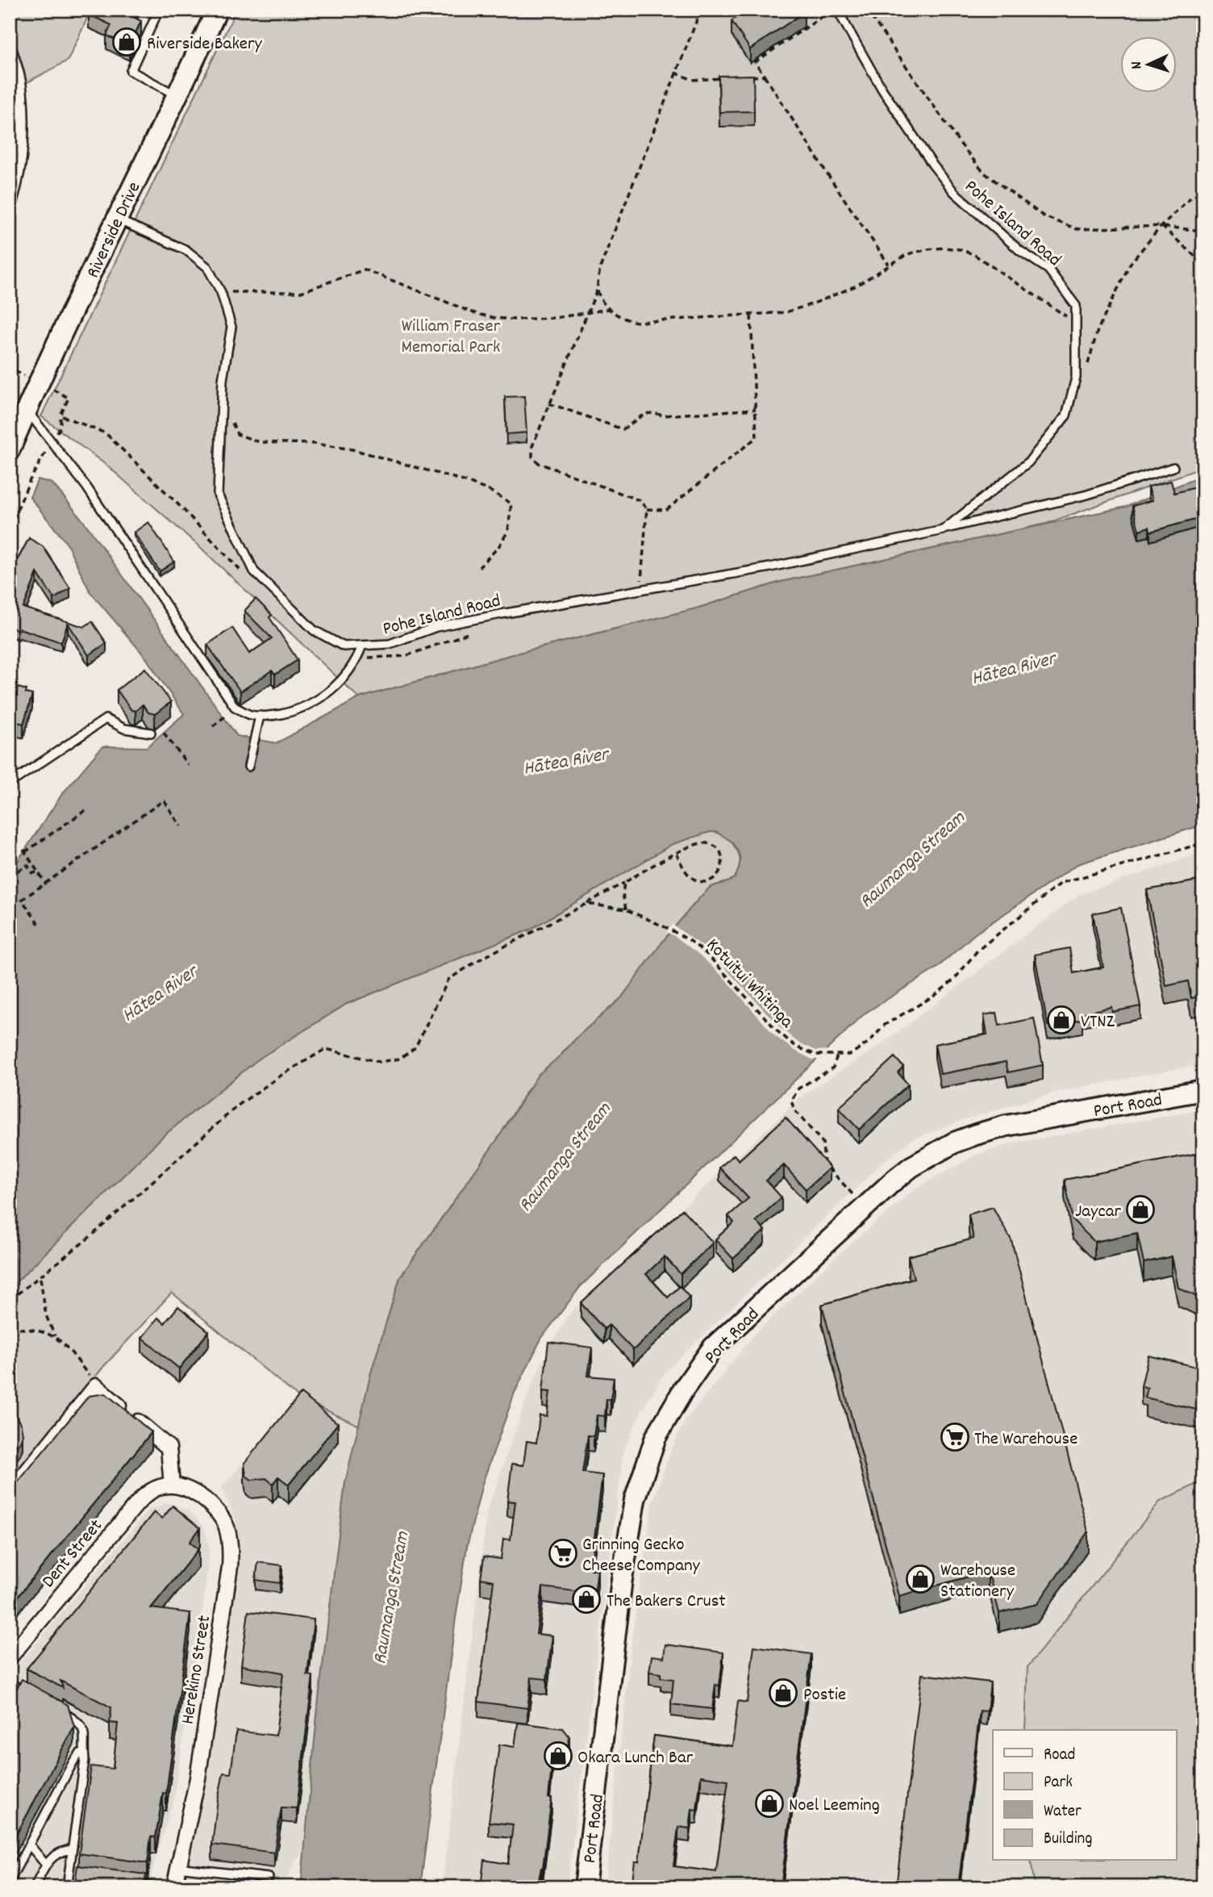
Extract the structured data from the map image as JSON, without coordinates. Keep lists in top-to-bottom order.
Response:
{
  "streets": {
    "main road": ["Riverside Drive", "Port Road"],
    "street": ["Dent Street", "Herekino Street"],
    "lane": ["Pohe Island Road"],
    "path": ["Kotuitui Whitinga"]
  },
  "crossings": [
    ["Pohe Island Road", "Riverside Drive"],
    ["Dent Street", "Herekino Street"]
  ],
  "water": ["Hātea River", "Raumanga Stream"],
  "parks": ["William Fraser Memorial Park"],
  "places": {
    "shop": [
      "Riverside Bakery",
      "VTNZ",
      "Jaycar",
      "Warehouse Stationery",
      "The Bakers Crust",
      "Postie",
      "Okara Lunch Bar",
      "Noel Leeming"
    ],
    "supermarket": ["The Warehouse", "Grinning Gecko Cheese Company"]
  },
  "legend": [
    "Road",
    "Park",
    "Water",
    "Building"
  ],
  "north": "left"
}
